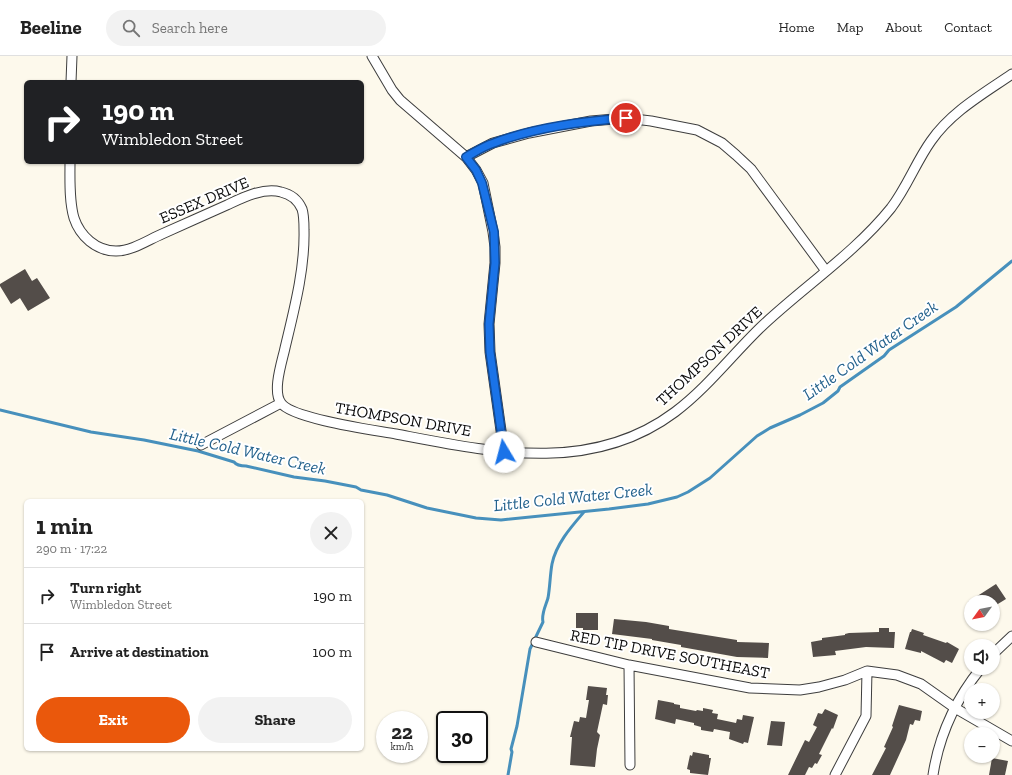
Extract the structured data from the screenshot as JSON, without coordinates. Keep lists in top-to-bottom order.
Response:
{
  "streets": {
    "street": ["ESSEX DRIVE", "THOMPSON DRIVE", "RED TIP DRIVE SOUTHEAST"]
  },
  "crossings": [
    ["ESSEX DRIVE", "THOMPSON DRIVE"]
  ],
  "water": ["Little Cold Water Creek"],
  "north": "bottom left",
  "page": {
    "header": "Beeline",
    "search": "Search here",
    "nav": [
      "Home",
      "Map",
      "About",
      "Contact"
    ],
    "turn": ["190 m", "Wimbledon Street"],
    "heading": ["1 min", "290 m · 17:22"],
    "list": [
      {
        "name": "Turn right",
        "note": "Wimbledon Street",
        "value": "190 m"
      },
      {
        "name": "Arrive at destination",
        "value": "100 m"
      }
    ],
    "map_buttons": ["+", "−"],
    "buttons": ["Exit", "Share"],
    "speed": "22 km/h",
    "limit": "30"
  }
}
